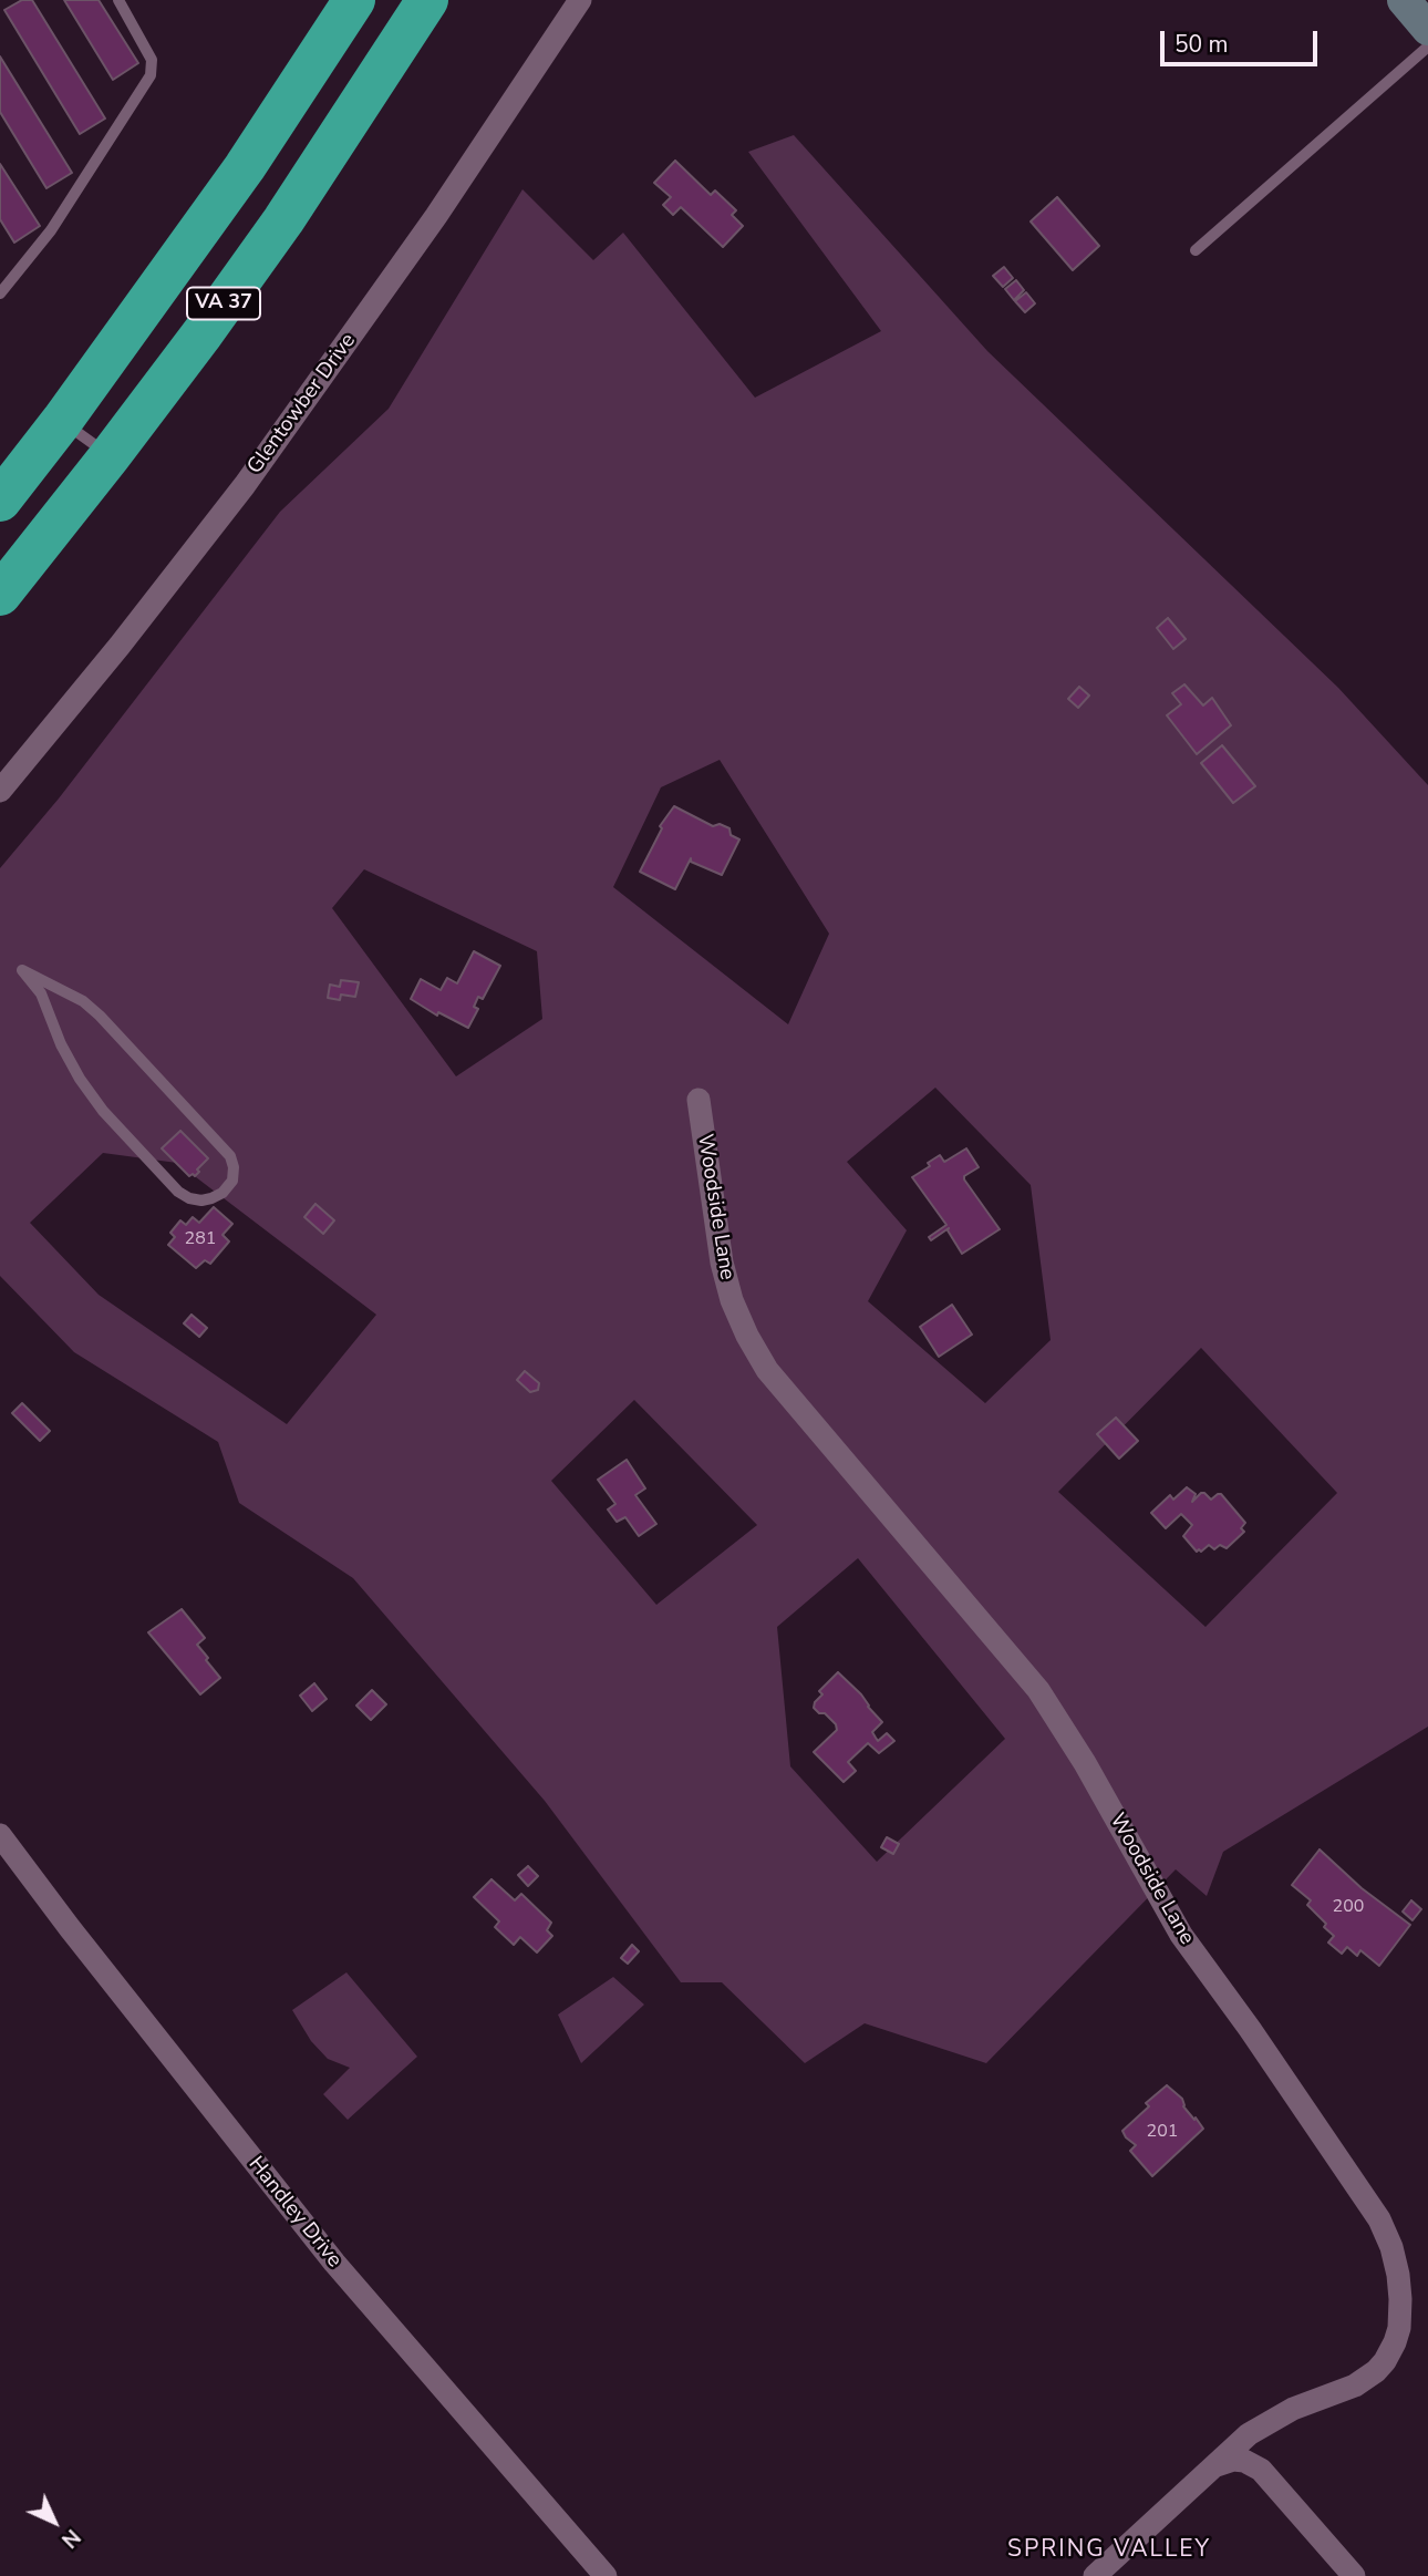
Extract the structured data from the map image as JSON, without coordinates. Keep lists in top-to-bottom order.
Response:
{
  "streets": {
    "highway": ["VA 37"],
    "street": ["Glentowber Drive", "Woodside Lane", "Handley Drive"]
  },
  "districts": ["SPRING VALLEY"],
  "house_numbers": ["281", "200", "201"],
  "scale_bar": "50 m",
  "north": "bottom right"
}
